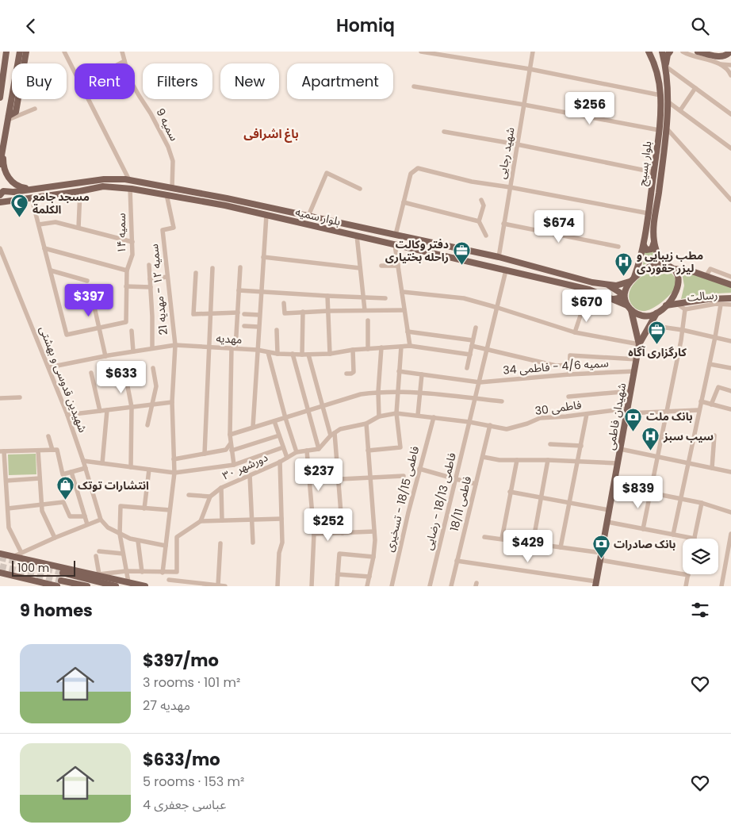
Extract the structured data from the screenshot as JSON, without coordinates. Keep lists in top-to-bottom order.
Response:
{
  "streets": {
    "main road": ["بلوار بسیج", "بلوار سمیه", "شهیدان فاطمی"],
    "street": [
      "سمیه 9",
      "شهید رجایی",
      "سمیه ۱۴",
      "سمیه ۱۲ - مهدیه 21",
      "رسالت",
      "مهدیه",
      "سمیه 4/6 - فاطمی 34",
      "شهیدین قدوسی و بهشتی",
      "فاطمی 30",
      "دورشهر ۳۰",
      "فاطمی 18/15 - تسخیری",
      "فاطمی 18/13 - رضایی",
      "فاطمی 18/11"
    ]
  },
  "crossings": [
    ["سمیه 9", "بلوار سمیه"],
    ["شهید رجایی", "بلوار سمیه"],
    ["بلوار بسیج", "بلوار سمیه"],
    ["بلوار سمیه", "سمیه ۱۴"],
    ["بلوار سمیه", "سمیه ۱۲ - مهدیه 21"],
    ["بلوار سمیه", "فاطمی 18/13 - رضایی"],
    ["سمیه ۱۲ - مهدیه 21", "مهدیه"],
    ["مهدیه", "شهیدین قدوسی و بهشتی"],
    ["سمیه 4/6 - فاطمی 34", "شهیدان فاطمی"],
    ["سمیه 4/6 - فاطمی 34", "فاطمی 18/13 - رضایی"],
    ["فاطمی 30", "شهیدان فاطمی"],
    ["فاطمی 30", "فاطمی 18/13 - رضایی"],
    ["فاطمی 30", "فاطمی 18/11"]
  ],
  "districts": ["باغ اشرافی"],
  "places": {
    "mosque": ["مسجد جامع الکلمة"],
    "office": ["دفتر وکالت راحله بختیاری", "کارگزاری آگاه"],
    "hospital": ["مطب زیبایی و لیزر حقوردی", "سیب سبز"],
    "bank": ["بانک ملت", "بانک صادرات"],
    "shop": ["انتشارات توتک"]
  },
  "scale_bar": "100 m",
  "page": {
    "header": "Homiq",
    "chip": [
      "Buy",
      "Rent",
      "Filters",
      "New",
      "Apartment"
    ],
    "price": [
      "$256",
      "$674",
      "$397",
      "$670",
      "$633",
      "$237",
      "$839",
      "$252",
      "$429"
    ],
    "scale": "100 m",
    "heading": "9 homes",
    "list": [
      {
        "name": "$397/mo",
        "note": "3 rooms · 101 m² · مهدیه 27"
      },
      {
        "name": "$633/mo",
        "note": "5 rooms · 153 m² · عباسی جعفری 4"
      }
    ]
  }
}
